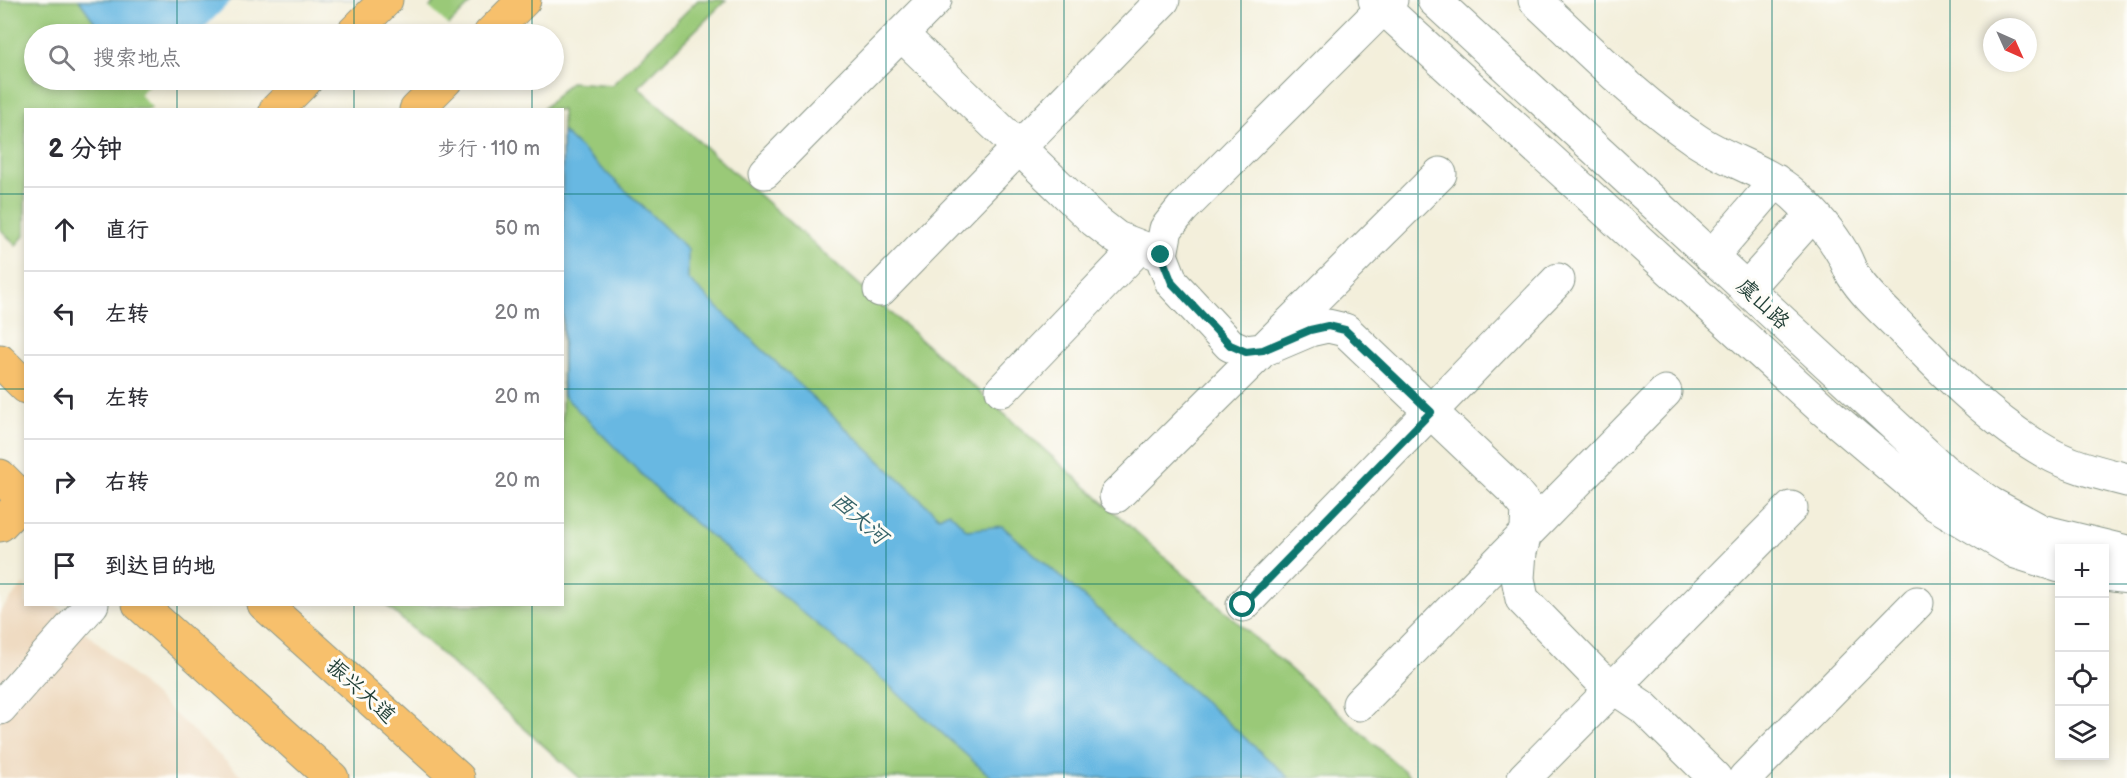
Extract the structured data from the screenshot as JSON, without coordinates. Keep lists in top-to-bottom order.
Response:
{
  "streets": {
    "main road": ["振兴大道"],
    "street": ["虞山路"]
  },
  "water": ["西大河"],
  "north": "bottom right",
  "page": {
    "search": "搜索地点",
    "heading": ["2 分钟", "步行 · 110 m"],
    "list": [
      ["直行", "50 m"],
      ["左转", "20 m"],
      ["左转", "20 m"],
      ["右转", "20 m"],
      "到达目的地"
    ],
    "map_buttons": ["+", "−"]
  }
}
